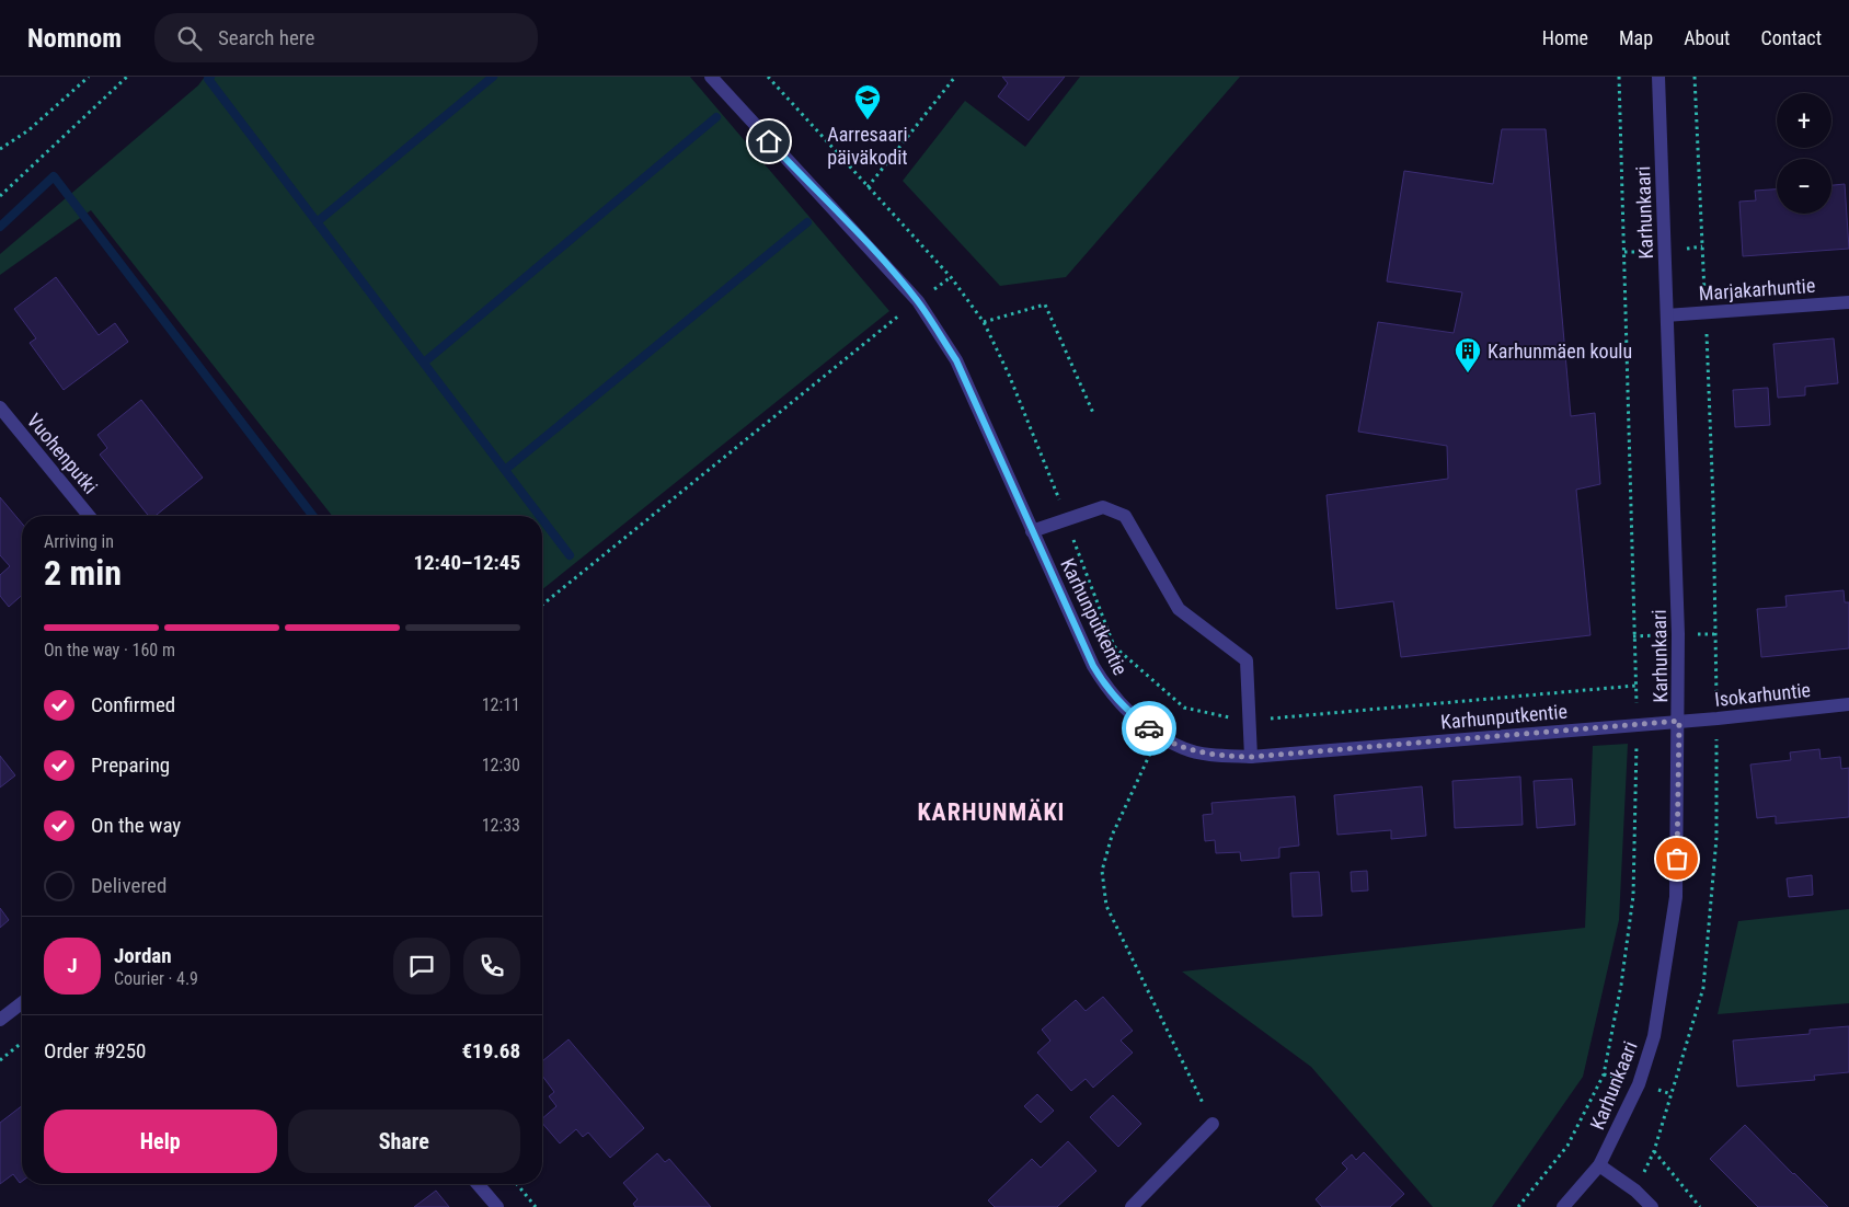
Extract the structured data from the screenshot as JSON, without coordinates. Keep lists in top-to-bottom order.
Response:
{
  "streets": {
    "street": [
      "Karhunkaari",
      "Marjakarhuntie",
      "Vuohenputki",
      "Karhunputkentie",
      "Isokarhuntie"
    ]
  },
  "crossings": [
    ["Karhunkaari", "Marjakarhuntie"],
    ["Karhunkaari", "Karhunputkentie"],
    ["Karhunkaari", "Isokarhuntie"],
    ["Karhunputkentie", "Isokarhuntie"]
  ],
  "districts": ["KARHUNMÄKI"],
  "places": {
    "school or university": ["Aarresaari päiväkodit"],
    "building": ["Karhunmäen koulu"]
  },
  "page": {
    "header": "Nomnom",
    "search": "Search here",
    "nav": [
      "Home",
      "Map",
      "About",
      "Contact"
    ],
    "map_buttons": ["+", "−"],
    "heading": ["2 min", "Arriving in", "12:40–12:45"],
    "panel": [
      "Jordan",
      "Courier · 4.9",
      "Order #9250",
      "€19.68"
    ],
    "bar": "On the way · 160 m",
    "list": [
      ["Confirmed", "12:11"],
      ["Preparing", "12:30"],
      ["On the way", "12:33"],
      "Delivered"
    ],
    "round": "J",
    "buttons": ["Help", "Share"]
  }
}
